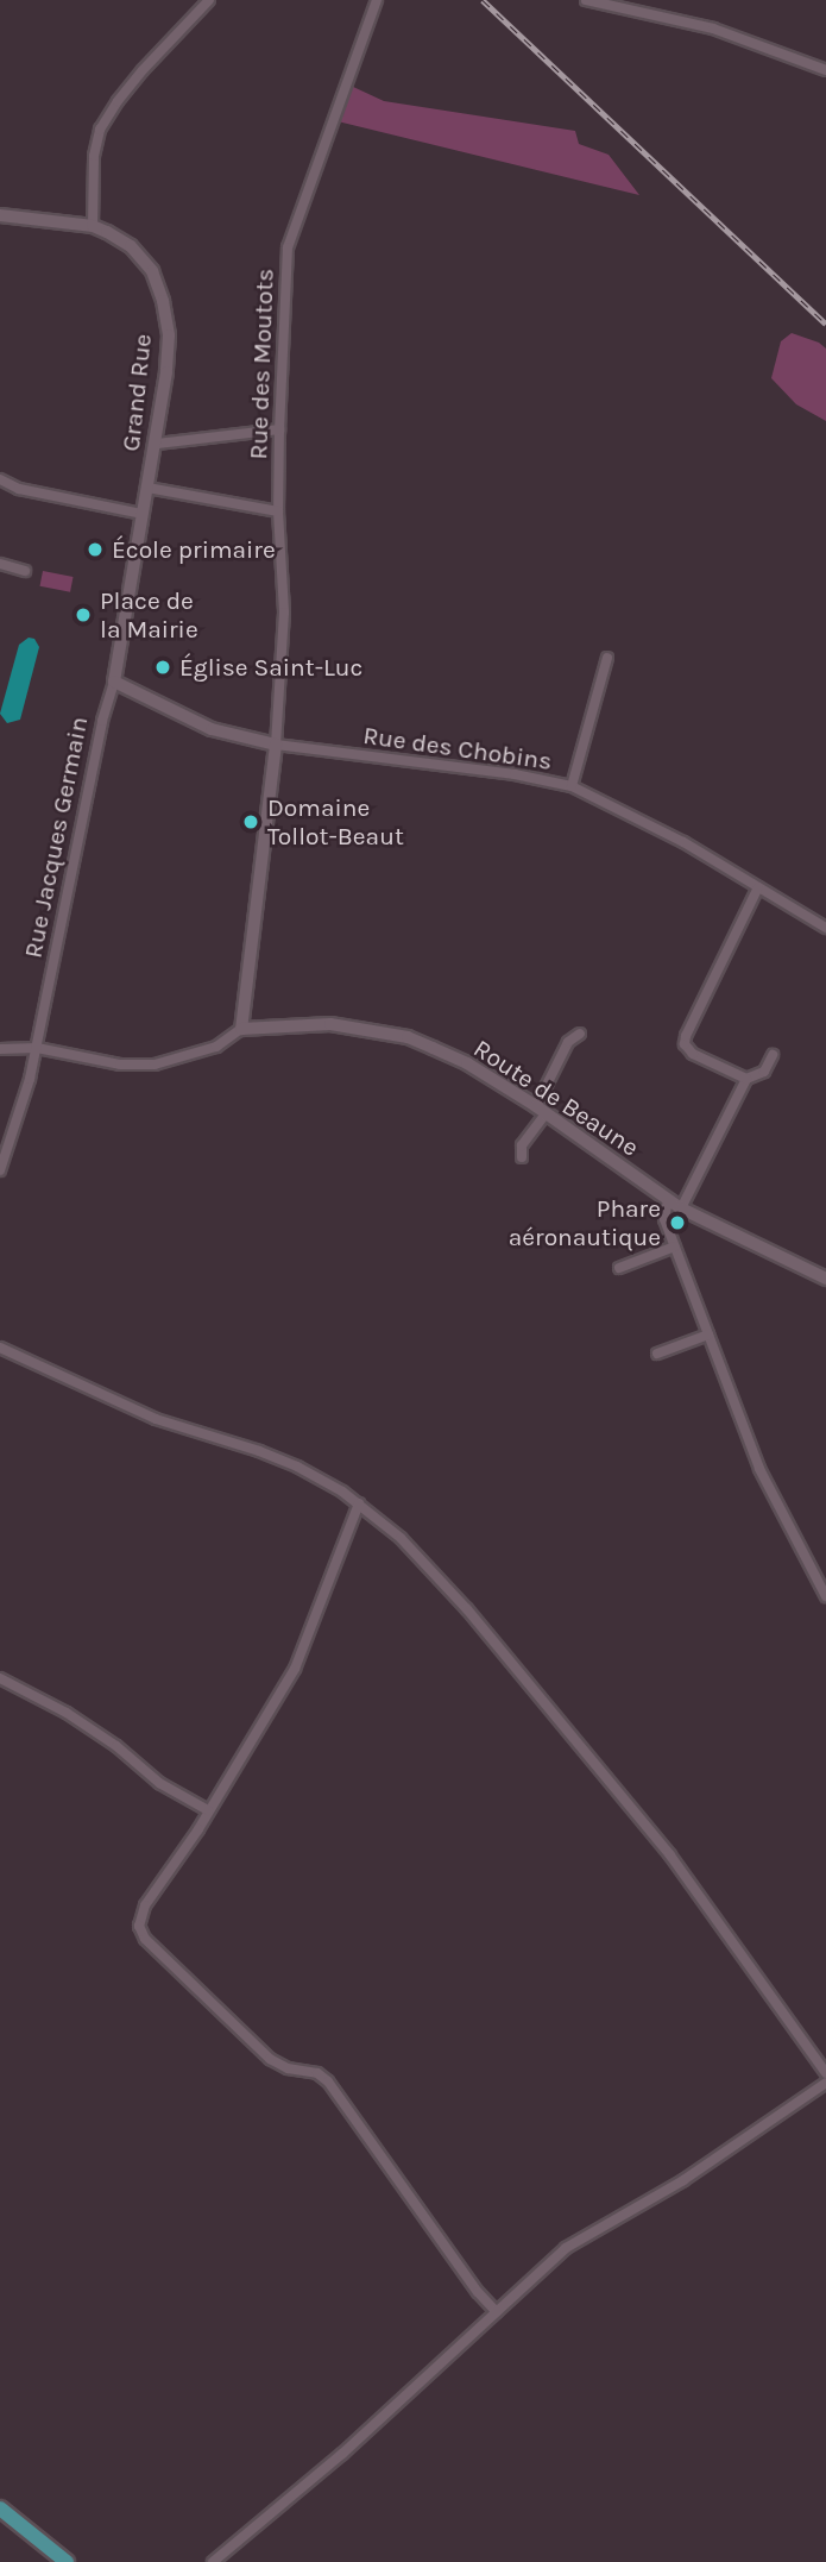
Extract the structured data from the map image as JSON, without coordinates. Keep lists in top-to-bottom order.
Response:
{
  "streets": {
    "street": [
      "Rue des Moutots",
      "Grand Rue",
      "Rue des Chobins",
      "Rue Jacques Germain",
      "Route de Beaune"
    ]
  },
  "crossings": [
    ["Rue des Moutots", "Rue des Chobins"],
    ["Grand Rue", "Rue Jacques Germain"]
  ],
  "places": [
    "École primaire",
    "Place de la Mairie",
    "Église Saint-Luc",
    "Domaine Tollot-Beaut",
    "Phare aéronautique"
  ]
}
